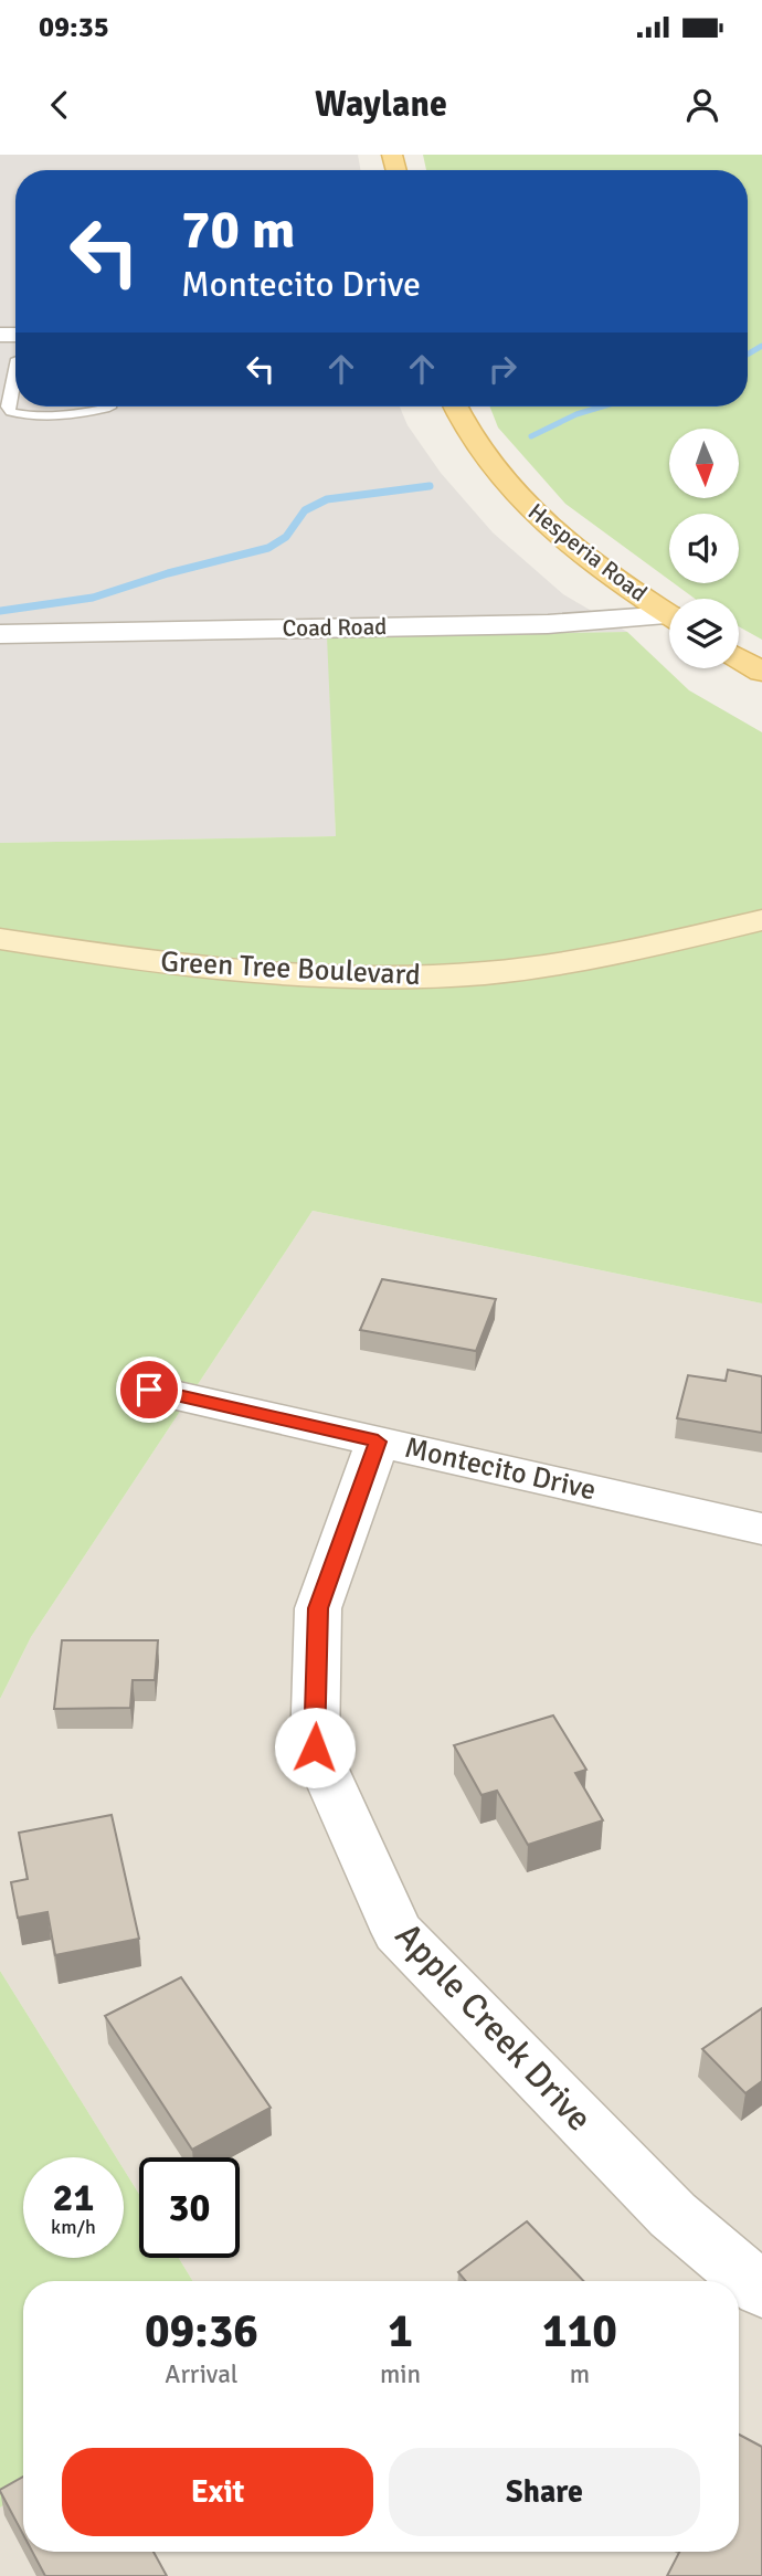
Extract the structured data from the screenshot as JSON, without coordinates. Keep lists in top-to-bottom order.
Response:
{
  "streets": {
    "main road": ["Hesperia Road", "Green Tree Boulevard"],
    "street": ["Coad Road", "Montecito Drive", "Apple Creek Drive"]
  },
  "crossings": [
    ["Montecito Drive", "Apple Creek Drive"]
  ],
  "north": "bottom",
  "page": {
    "status": "09:35",
    "header": "Waylane",
    "turn": ["70 m", "Montecito Drive"],
    "speed": "21 km/h",
    "limit": "30",
    "eta": [
      "09:36",
      "Arrival",
      "1",
      "min",
      "110",
      "m"
    ],
    "buttons": ["Exit", "Share"]
  }
}
